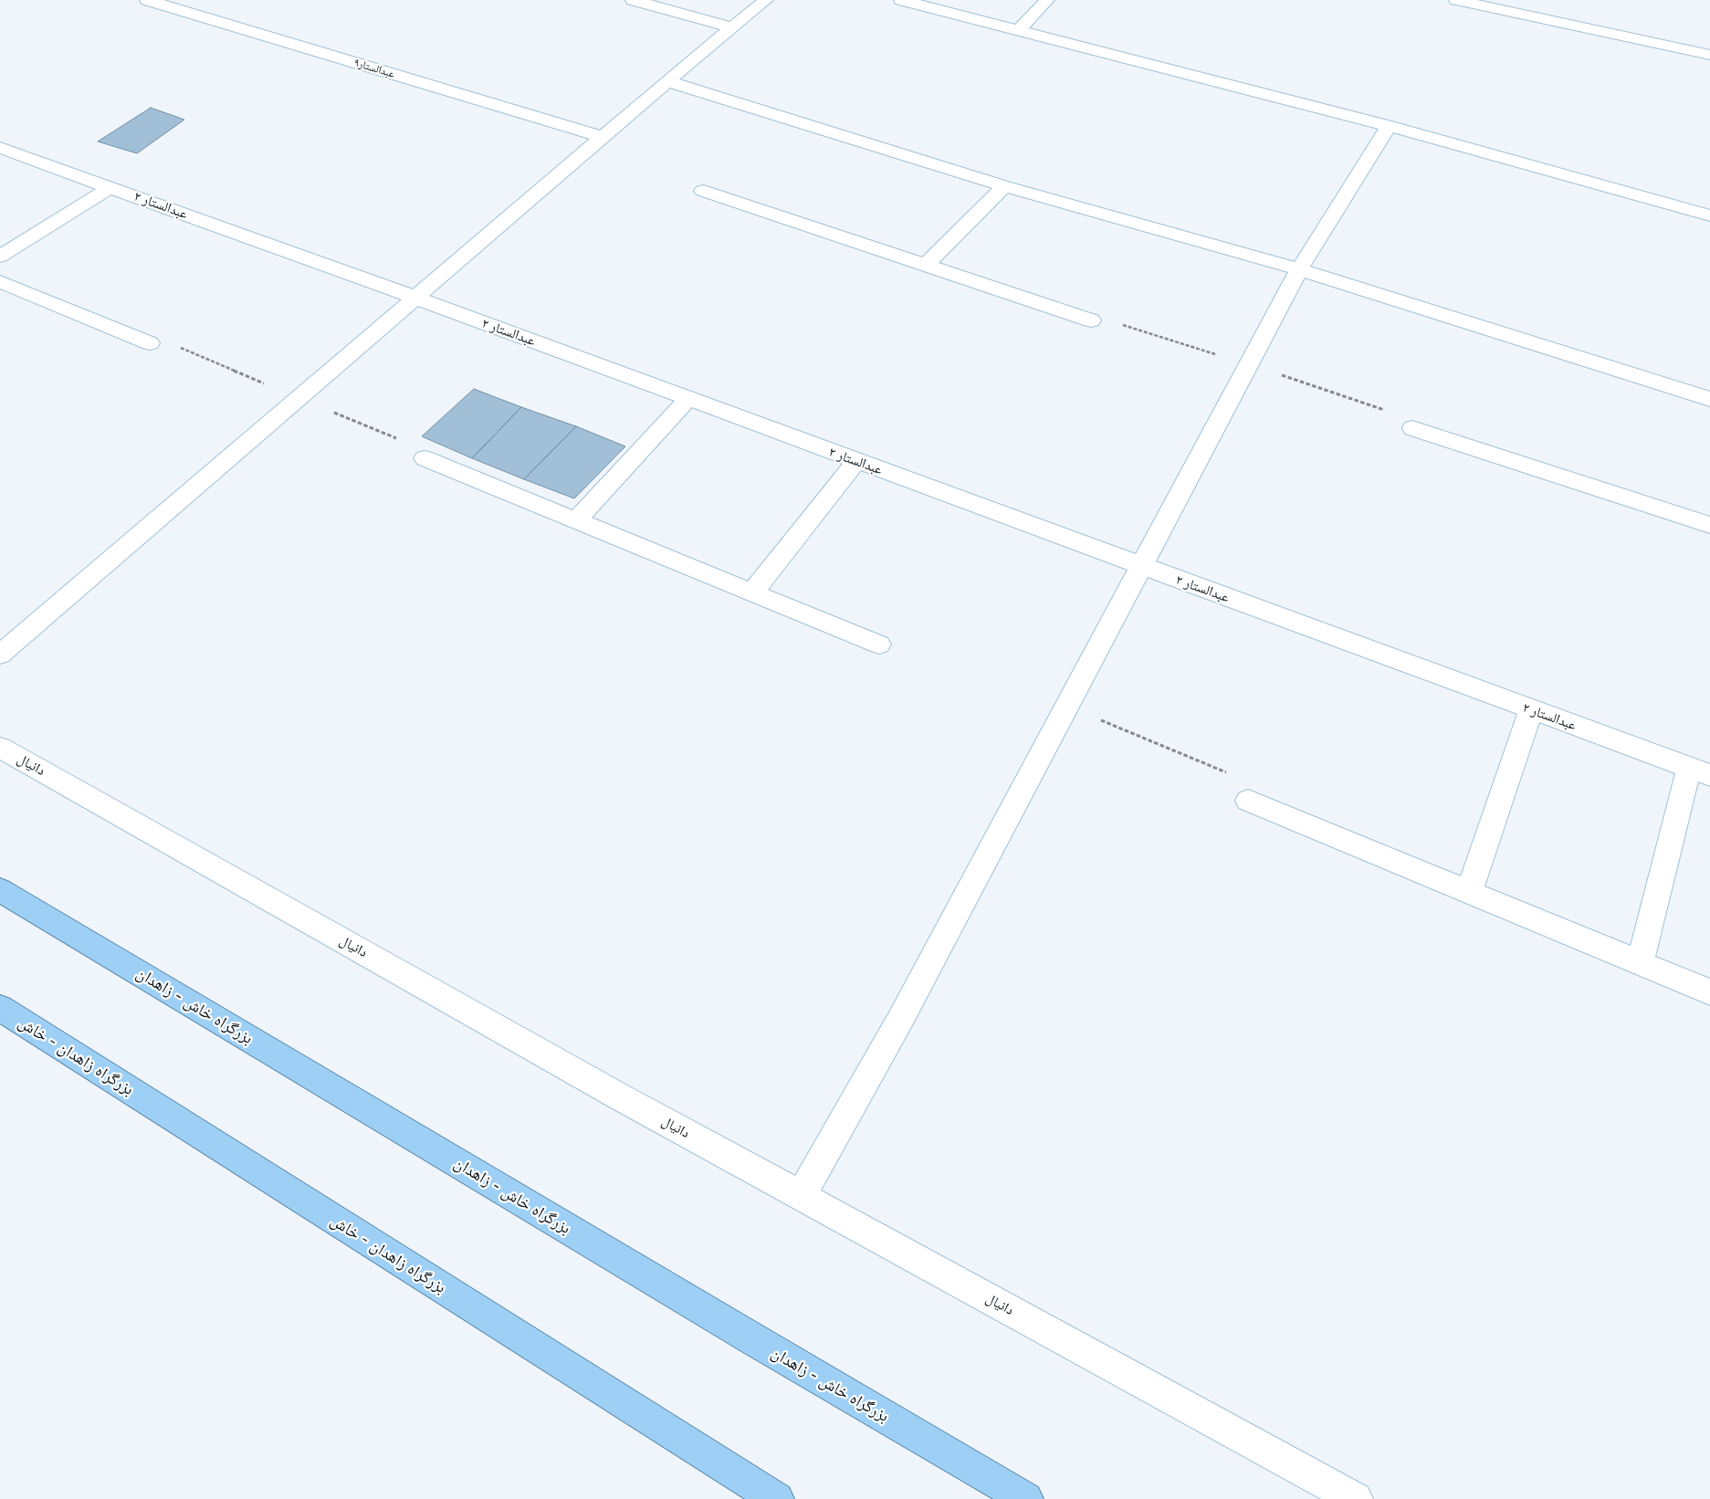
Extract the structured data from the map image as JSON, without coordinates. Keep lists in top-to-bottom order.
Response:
{
  "streets": {
    "highway": ["بزرگراه خاش - زاهدان", "بزرگراه زاهدان - خاش"],
    "street": ["عبدالستار۹", "عبدالستار ۲", "دانیال"]
  }
}
